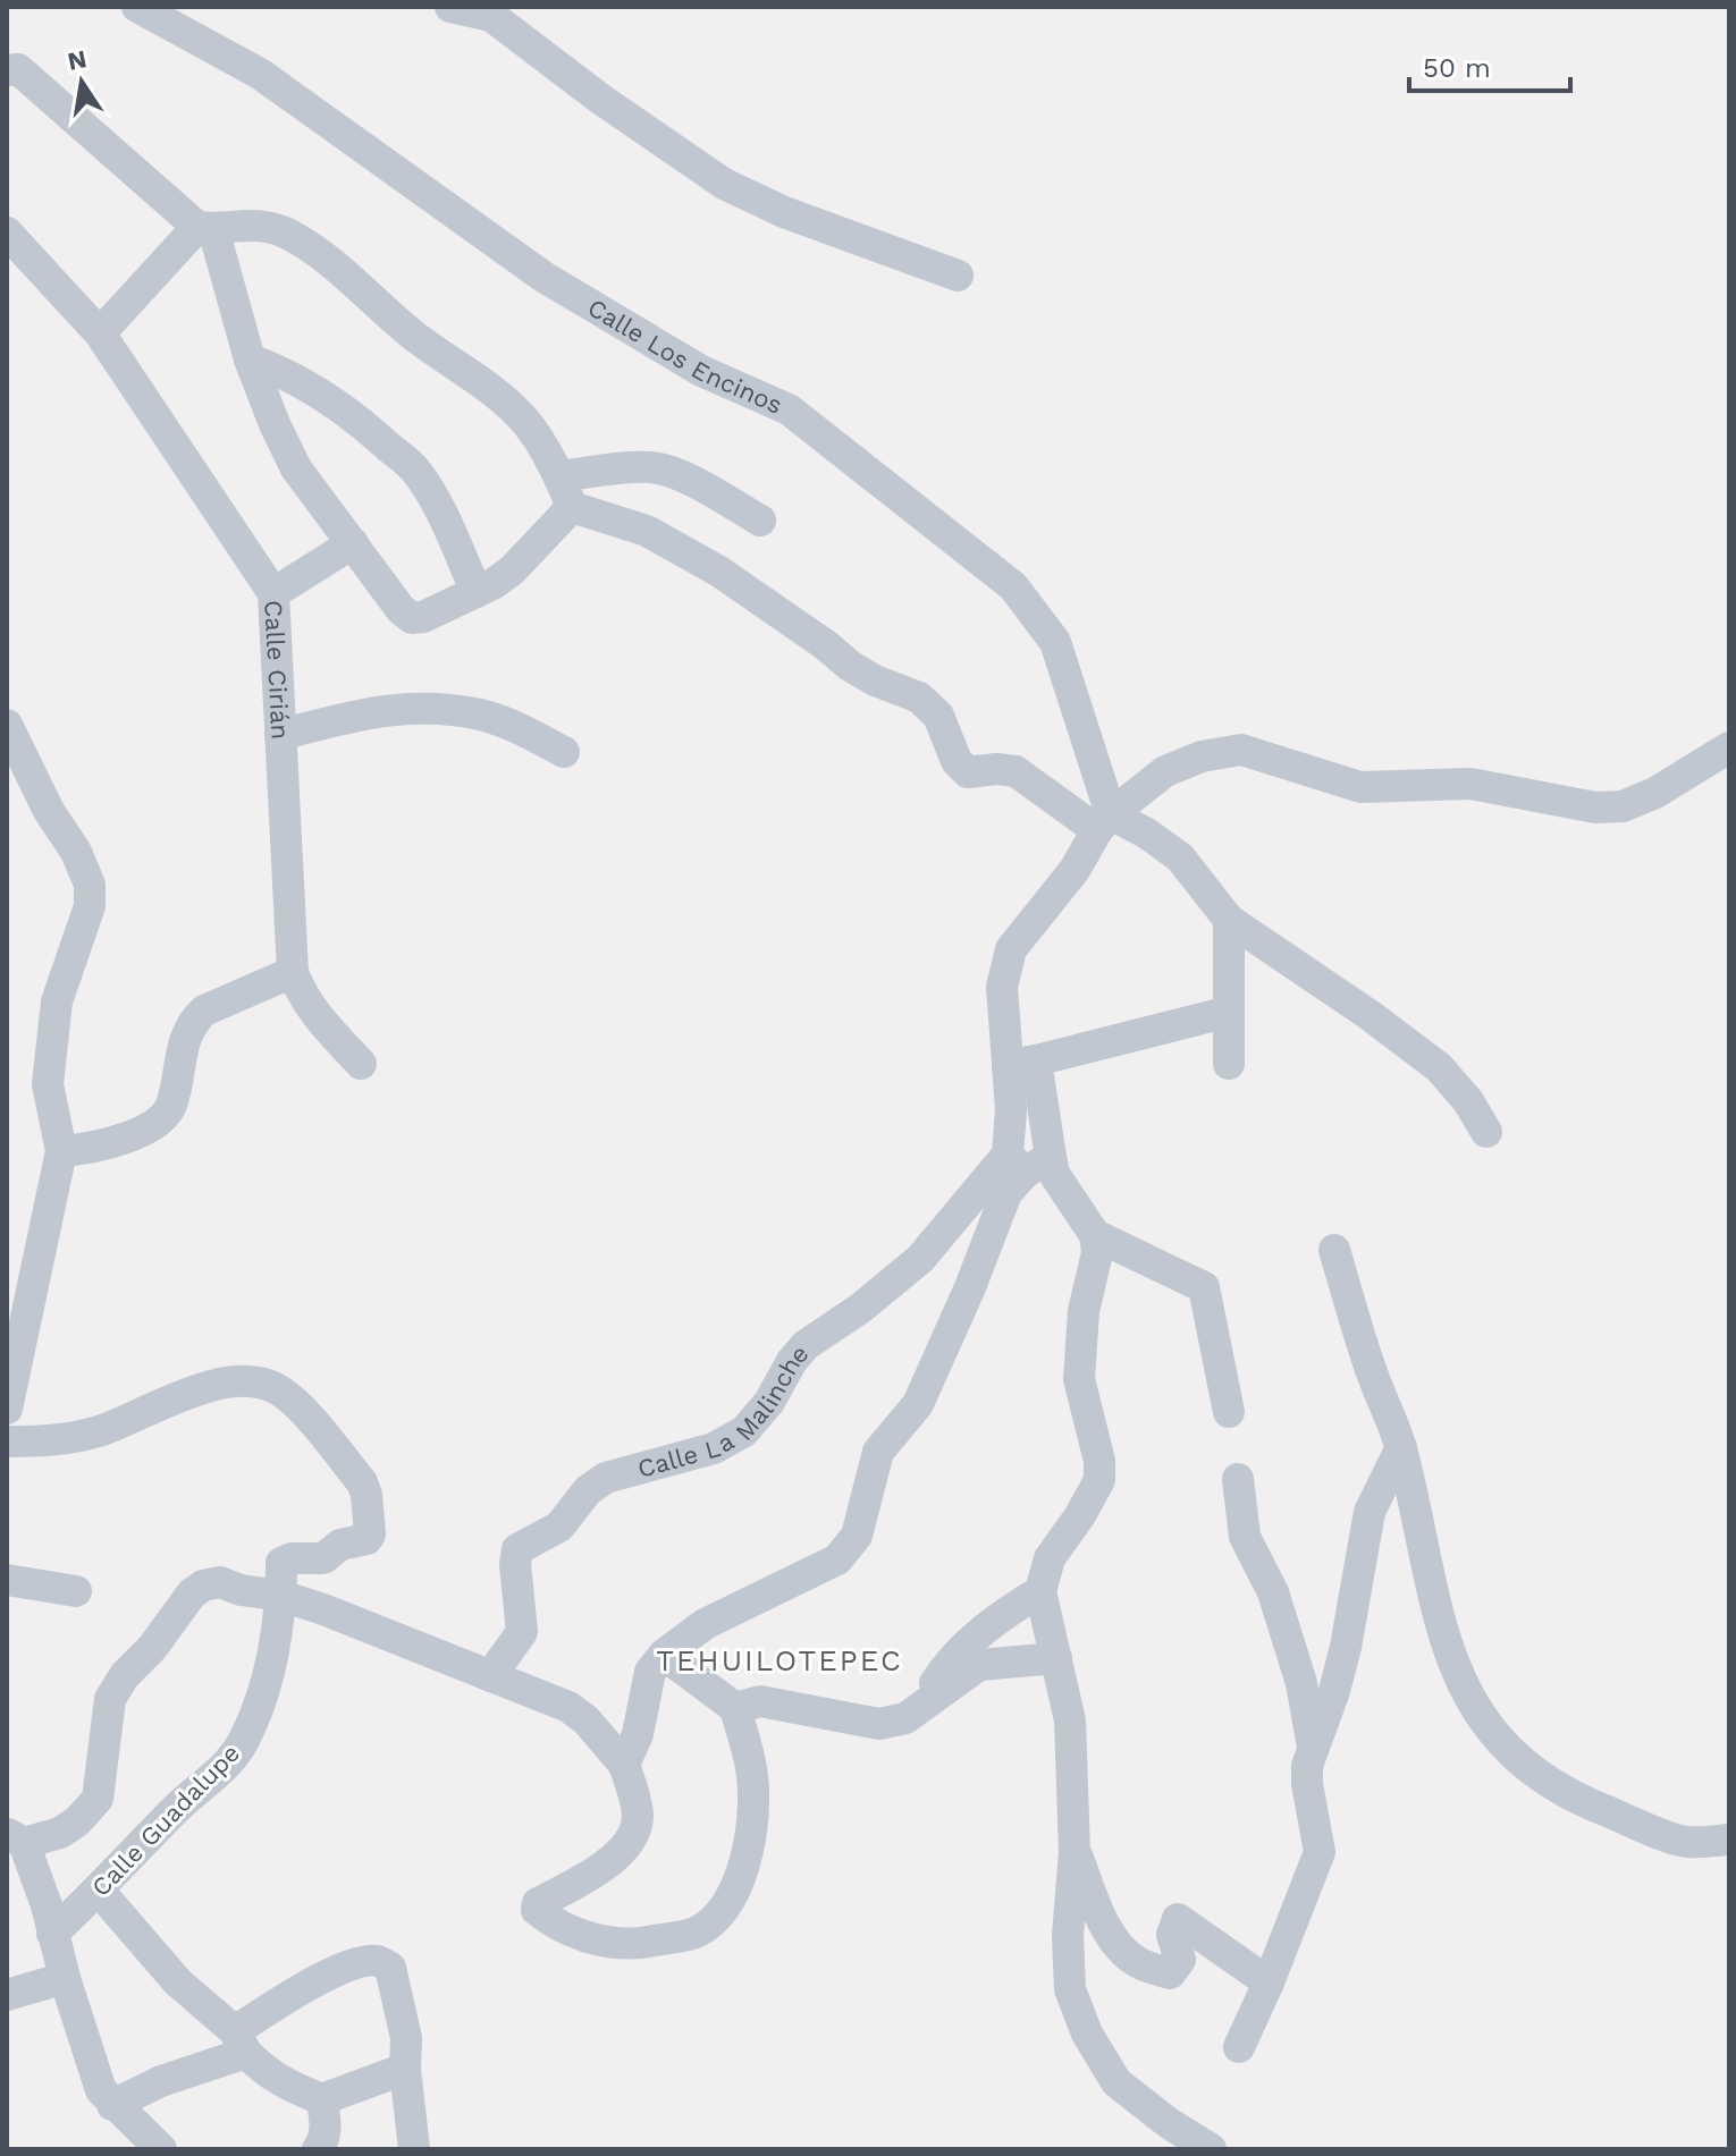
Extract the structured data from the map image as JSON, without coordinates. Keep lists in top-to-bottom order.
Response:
{
  "streets": {
    "street": [
      "Calle Los Encinos",
      "Calle Cirián",
      "Calle La Malinche",
      "Calle Guadalupe"
    ]
  },
  "districts": ["TEHUILOTEPEC"],
  "scale_bar": "50 m",
  "north": "top"
}
